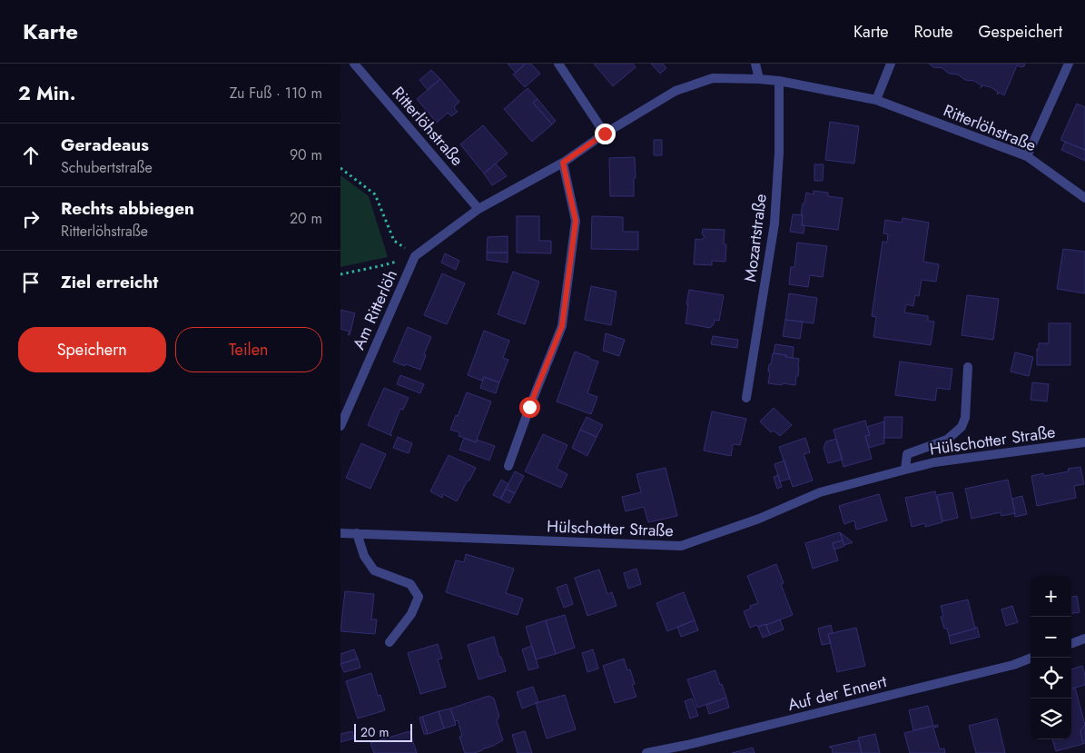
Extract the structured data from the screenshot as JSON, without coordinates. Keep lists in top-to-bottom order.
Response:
{
  "streets": {
    "street": [
      "Ritterlöhstraße",
      "Mozartstraße",
      "Am Ritterlöh",
      "Hülschotter Straße",
      "Auf der Ennert"
    ]
  },
  "crossings": [
    ["Ritterlöhstraße", "Mozartstraße"],
    ["Ritterlöhstraße", "Am Ritterlöh"]
  ],
  "scale_bar": "20 m",
  "page": {
    "header": "Karte",
    "nav": ["Karte", "Route", "Gespeichert"],
    "heading": ["2 Min.", "Zu Fuß · 110 m"],
    "list": [
      ["Geradeaus", "Schubertstraße", "90 m"],
      ["Rechts abbiegen", "Ritterlöhstraße", "20 m"],
      "Ziel erreicht"
    ],
    "buttons": ["Speichern", "Teilen"],
    "map_buttons": ["+", "−"],
    "scale": "20 m"
  }
}
